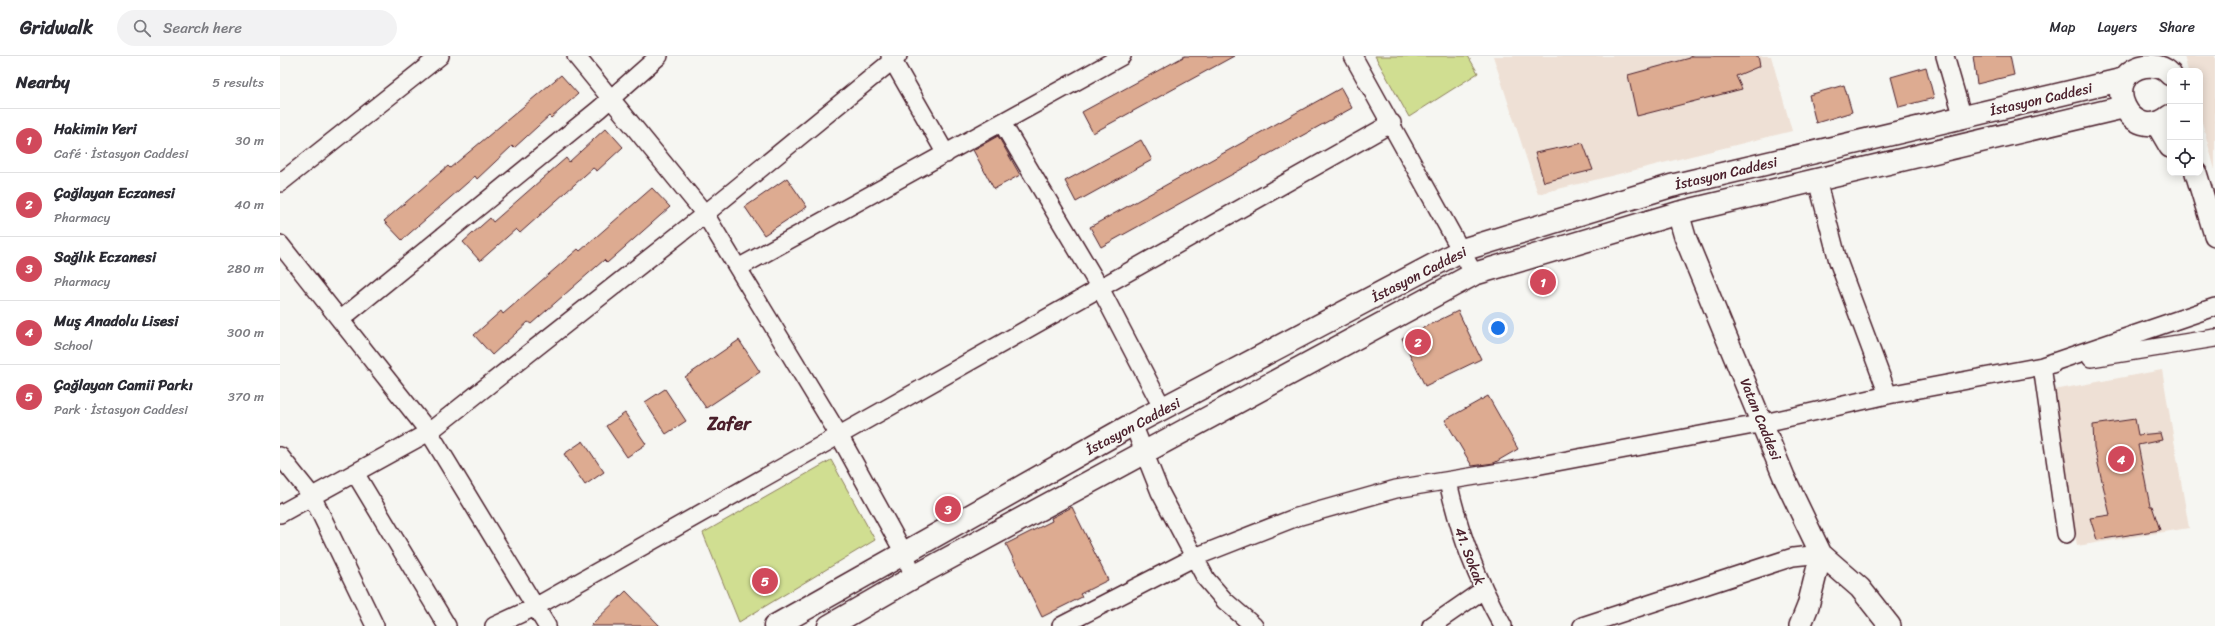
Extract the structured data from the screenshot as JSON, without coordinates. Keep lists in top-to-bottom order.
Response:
{
  "streets": {
    "main road": ["İstasyon Caddesi"],
    "street": ["Vatan Caddesi", "41. Sokak"]
  },
  "crossings": [
    ["İstasyon Caddesi", "Vatan Caddesi"]
  ],
  "districts": ["Zafer"],
  "page": {
    "header": "Gridwalk",
    "search": "Search here",
    "nav": ["Map", "Layers", "Share"],
    "heading": ["Nearby", "5 results"],
    "map_buttons": ["+", "−"],
    "list": [
      {
        "mark": "1",
        "name": "Hakimin Yeri",
        "note": "Café · İstasyon Caddesi",
        "value": "30 m"
      },
      {
        "mark": "2",
        "name": "Çağlayan Eczanesi",
        "note": "Pharmacy",
        "value": "40 m"
      },
      {
        "mark": "3",
        "name": "Sağlık Eczanesi",
        "note": "Pharmacy",
        "value": "280 m"
      },
      {
        "mark": "4",
        "name": "Muş Anadolu Lisesi",
        "note": "School",
        "value": "300 m"
      },
      {
        "mark": "5",
        "name": "Çağlayan Camii Parkı",
        "note": "Park · İstasyon Caddesi",
        "value": "370 m"
      }
    ],
    "pins": [
      "1",
      "2",
      "4",
      "3",
      "5"
    ]
  }
}
